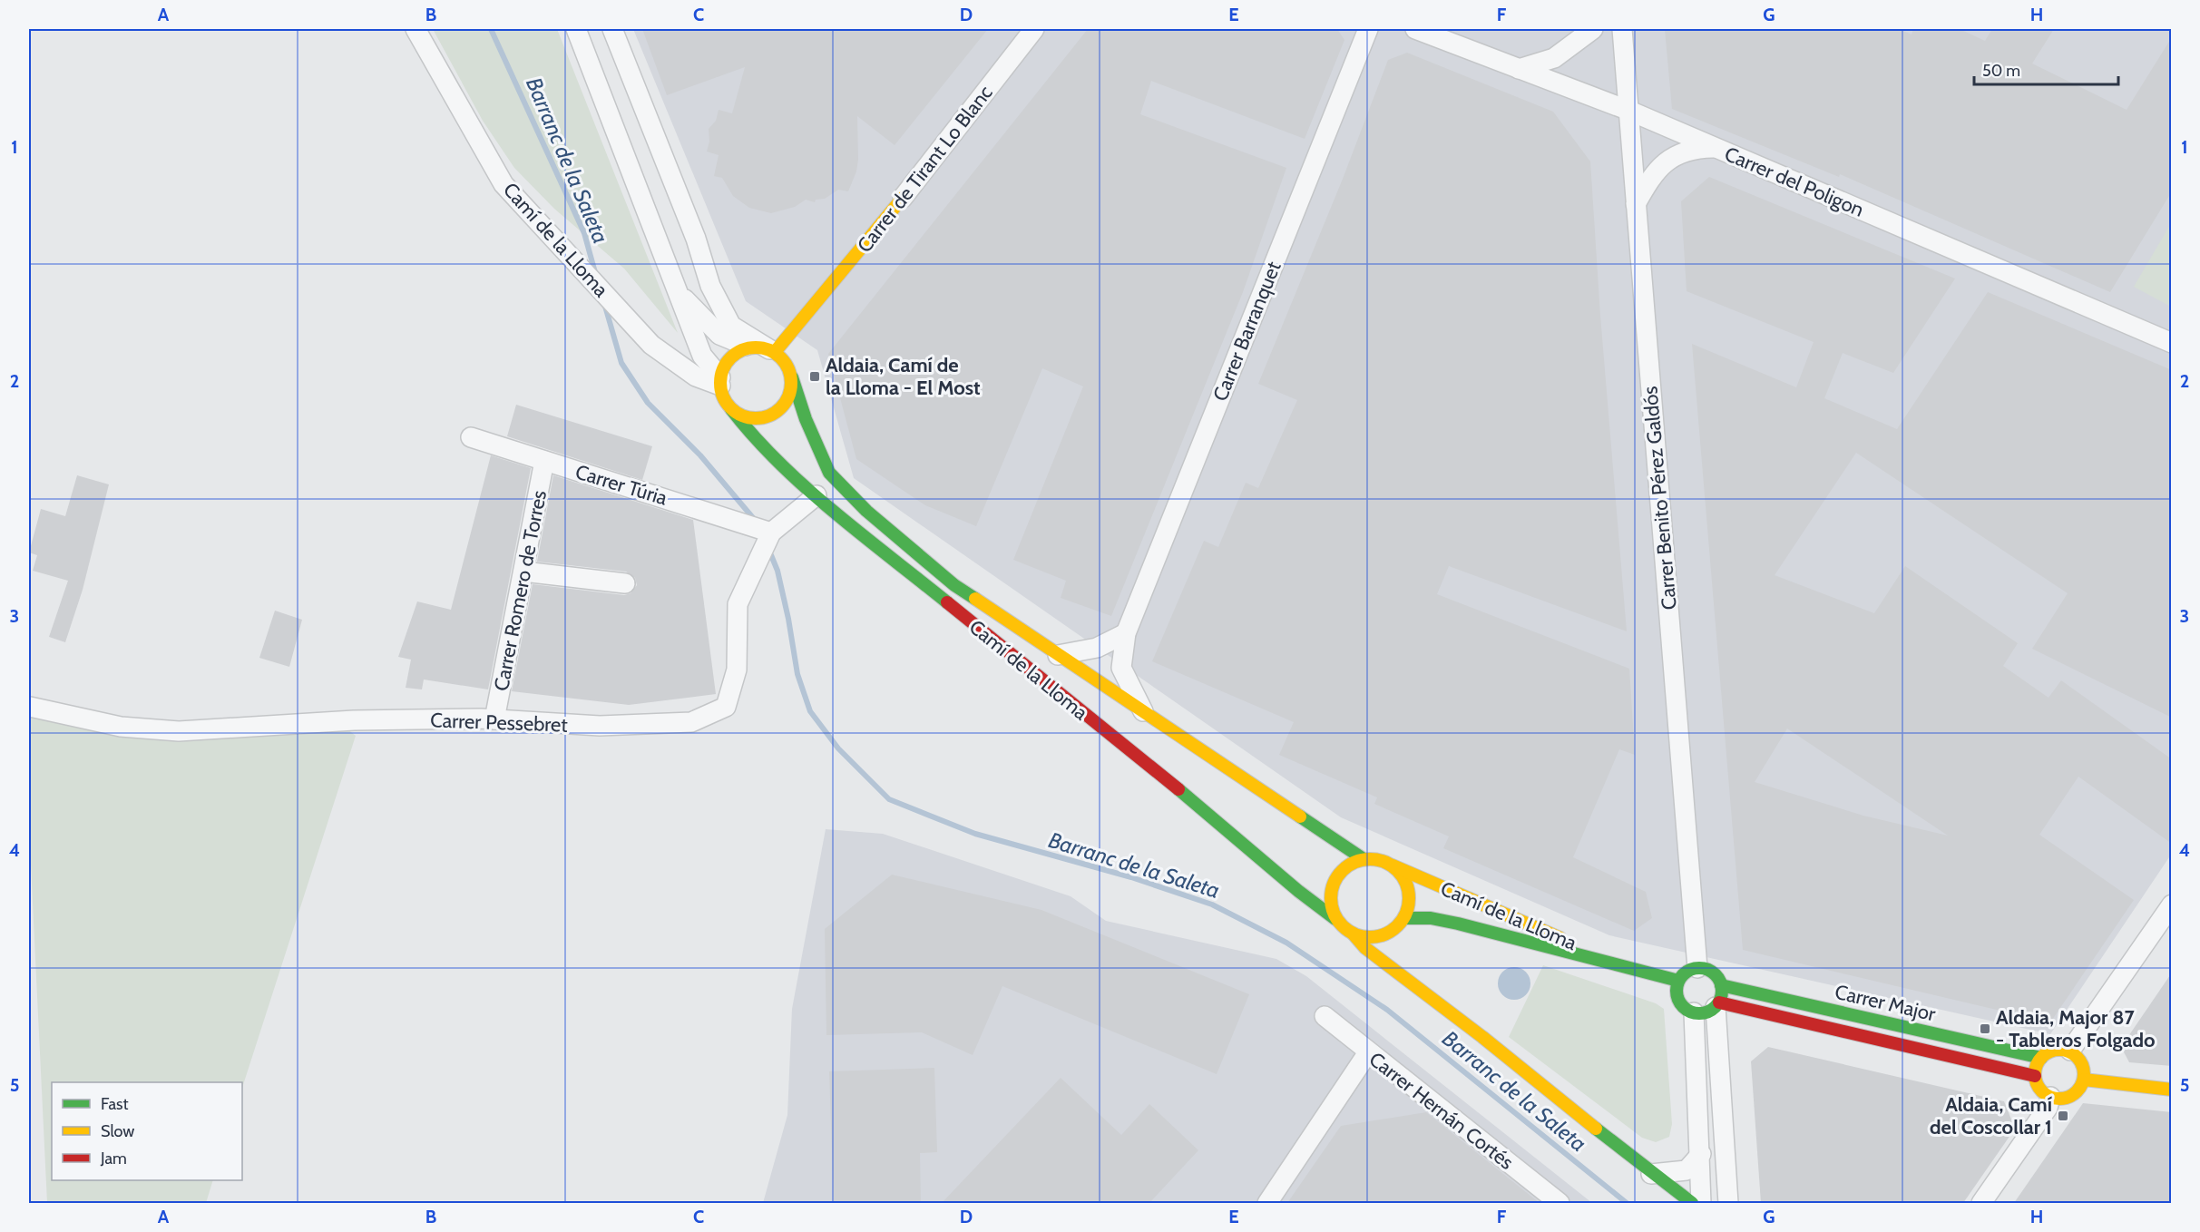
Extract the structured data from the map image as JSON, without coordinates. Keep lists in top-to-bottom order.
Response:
{
  "streets": {
    "street": [
      "Carrer de Tirant Lo Blanc",
      "Carrer del Poligon",
      "Camí de la Lloma",
      "Carrer Barranquet",
      "Carrer Túria",
      "Carrer Benito Pérez Galdós",
      "Carrer Romero de Torres",
      "Carrer Pessebret",
      "Carrer Major",
      "Carrer Hernán Cortés"
    ]
  },
  "crossings": [
    ["Carrer de Tirant Lo Blanc", "Camí de la Lloma"],
    ["Carrer del Poligon", "Carrer Benito Pérez Galdós"],
    ["Camí de la Lloma", "Carrer Barranquet"],
    ["Camí de la Lloma", "Carrer Benito Pérez Galdós"],
    ["Camí de la Lloma", "Carrer Pessebret"],
    ["Camí de la Lloma", "Carrer Major"],
    ["Carrer Túria", "Carrer Romero de Torres"],
    ["Carrer Túria", "Carrer Pessebret"],
    ["Carrer Benito Pérez Galdós", "Carrer Major"],
    ["Carrer Romero de Torres", "Carrer Pessebret"]
  ],
  "water": ["Barranc de la Saleta"],
  "places": {
    "transit": ["Aldaia, Camí de la Lloma - El Most", "Aldaia, Major 87 - Tableros Folgado", "Aldaia, Camí del Coscollar 1"]
  },
  "legend": ["Fast", "Slow", "Jam"],
  "scale_bar": "50 m",
  "grid": {
    "columns": [
      "A",
      "B",
      "C",
      "D",
      "E",
      "F",
      "G",
      "H"
    ],
    "rows": [
      "1",
      "2",
      "3",
      "4",
      "5"
    ]
  }
}
